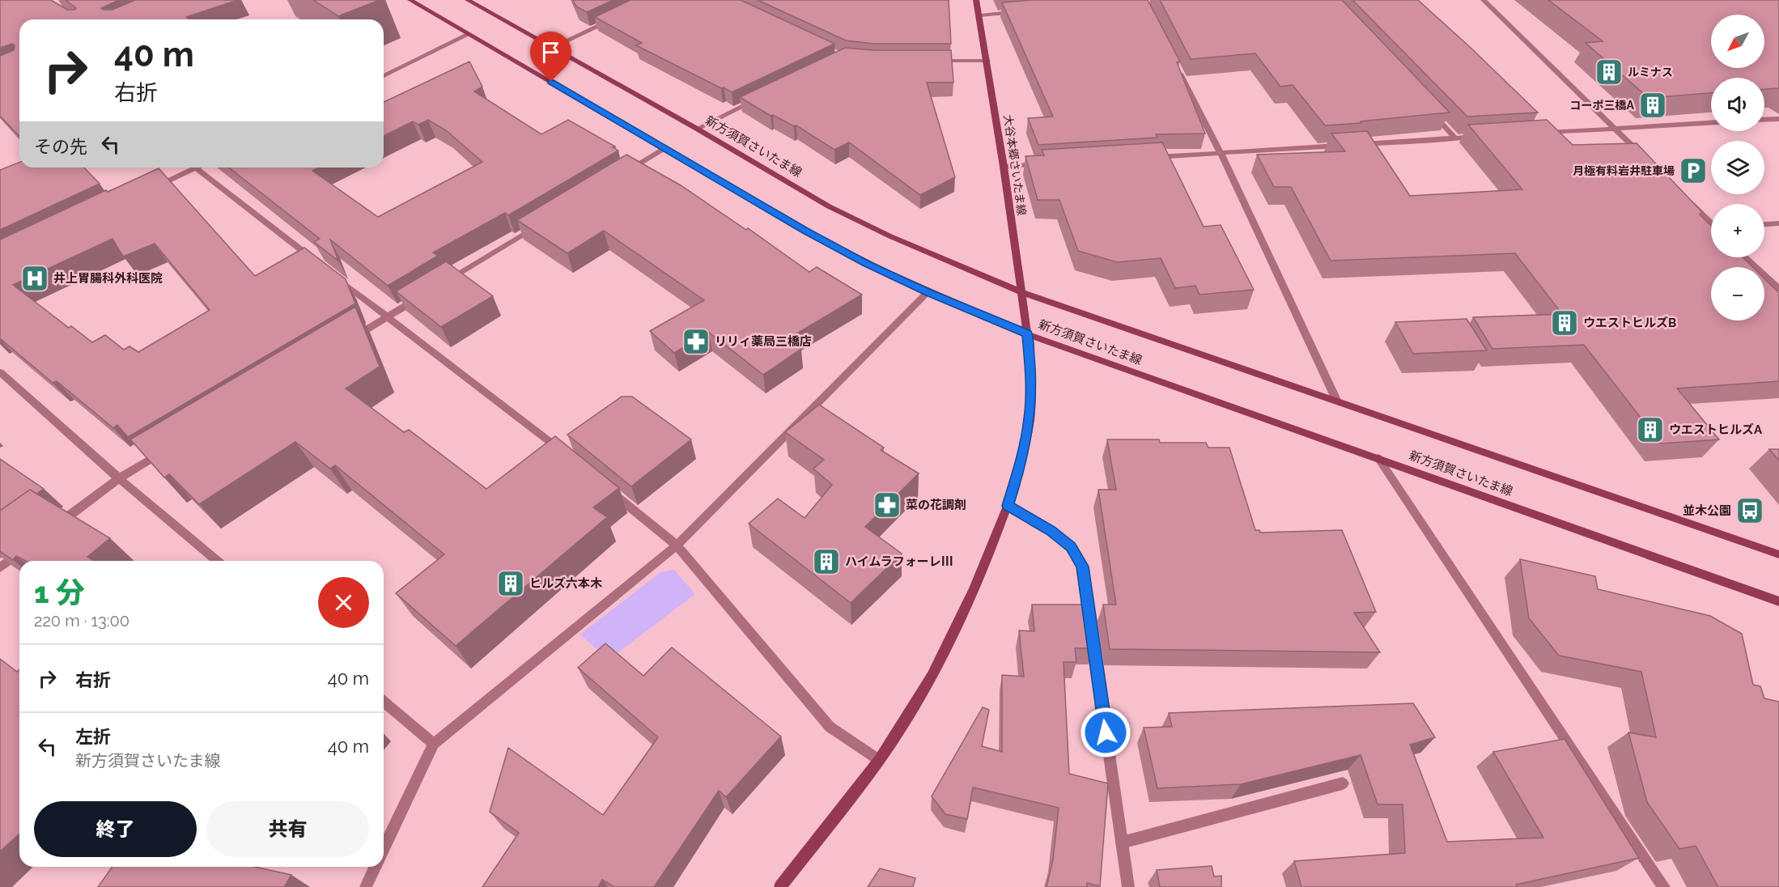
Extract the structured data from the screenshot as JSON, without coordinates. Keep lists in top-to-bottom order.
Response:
{
  "streets": {
    "main road": ["新方須賀さいたま線", "大谷本郷さいたま線"]
  },
  "crossings": [
    ["新方須賀さいたま線", "大谷本郷さいたま線"]
  ],
  "places": {
    "building": [
      "ルミナス",
      "コーポ三橋A",
      "ウエストヒルズB",
      "ウエストヒルズA",
      "ハイムラフォーレⅢ",
      "ヒルズ六本木"
    ],
    "parking": ["月極有料岩井駐車場"],
    "hospital": ["井上胃腸科外科医院"],
    "pharmacy": ["リリィ薬局三橋店", "菜の花調剤"],
    "bus stop": ["並木公園"]
  },
  "north": "bottom left",
  "page": {
    "map_buttons": ["+", "−"],
    "turn": ["40 m", "右折"],
    "then": "その先",
    "heading": ["1 分", "220 m · 13:00"],
    "list": [
      {
        "name": "右折",
        "value": "40 m"
      },
      {
        "name": "左折",
        "note": "新方須賀さいたま線",
        "value": "40 m"
      }
    ],
    "buttons": ["終了", "共有"]
  }
}
